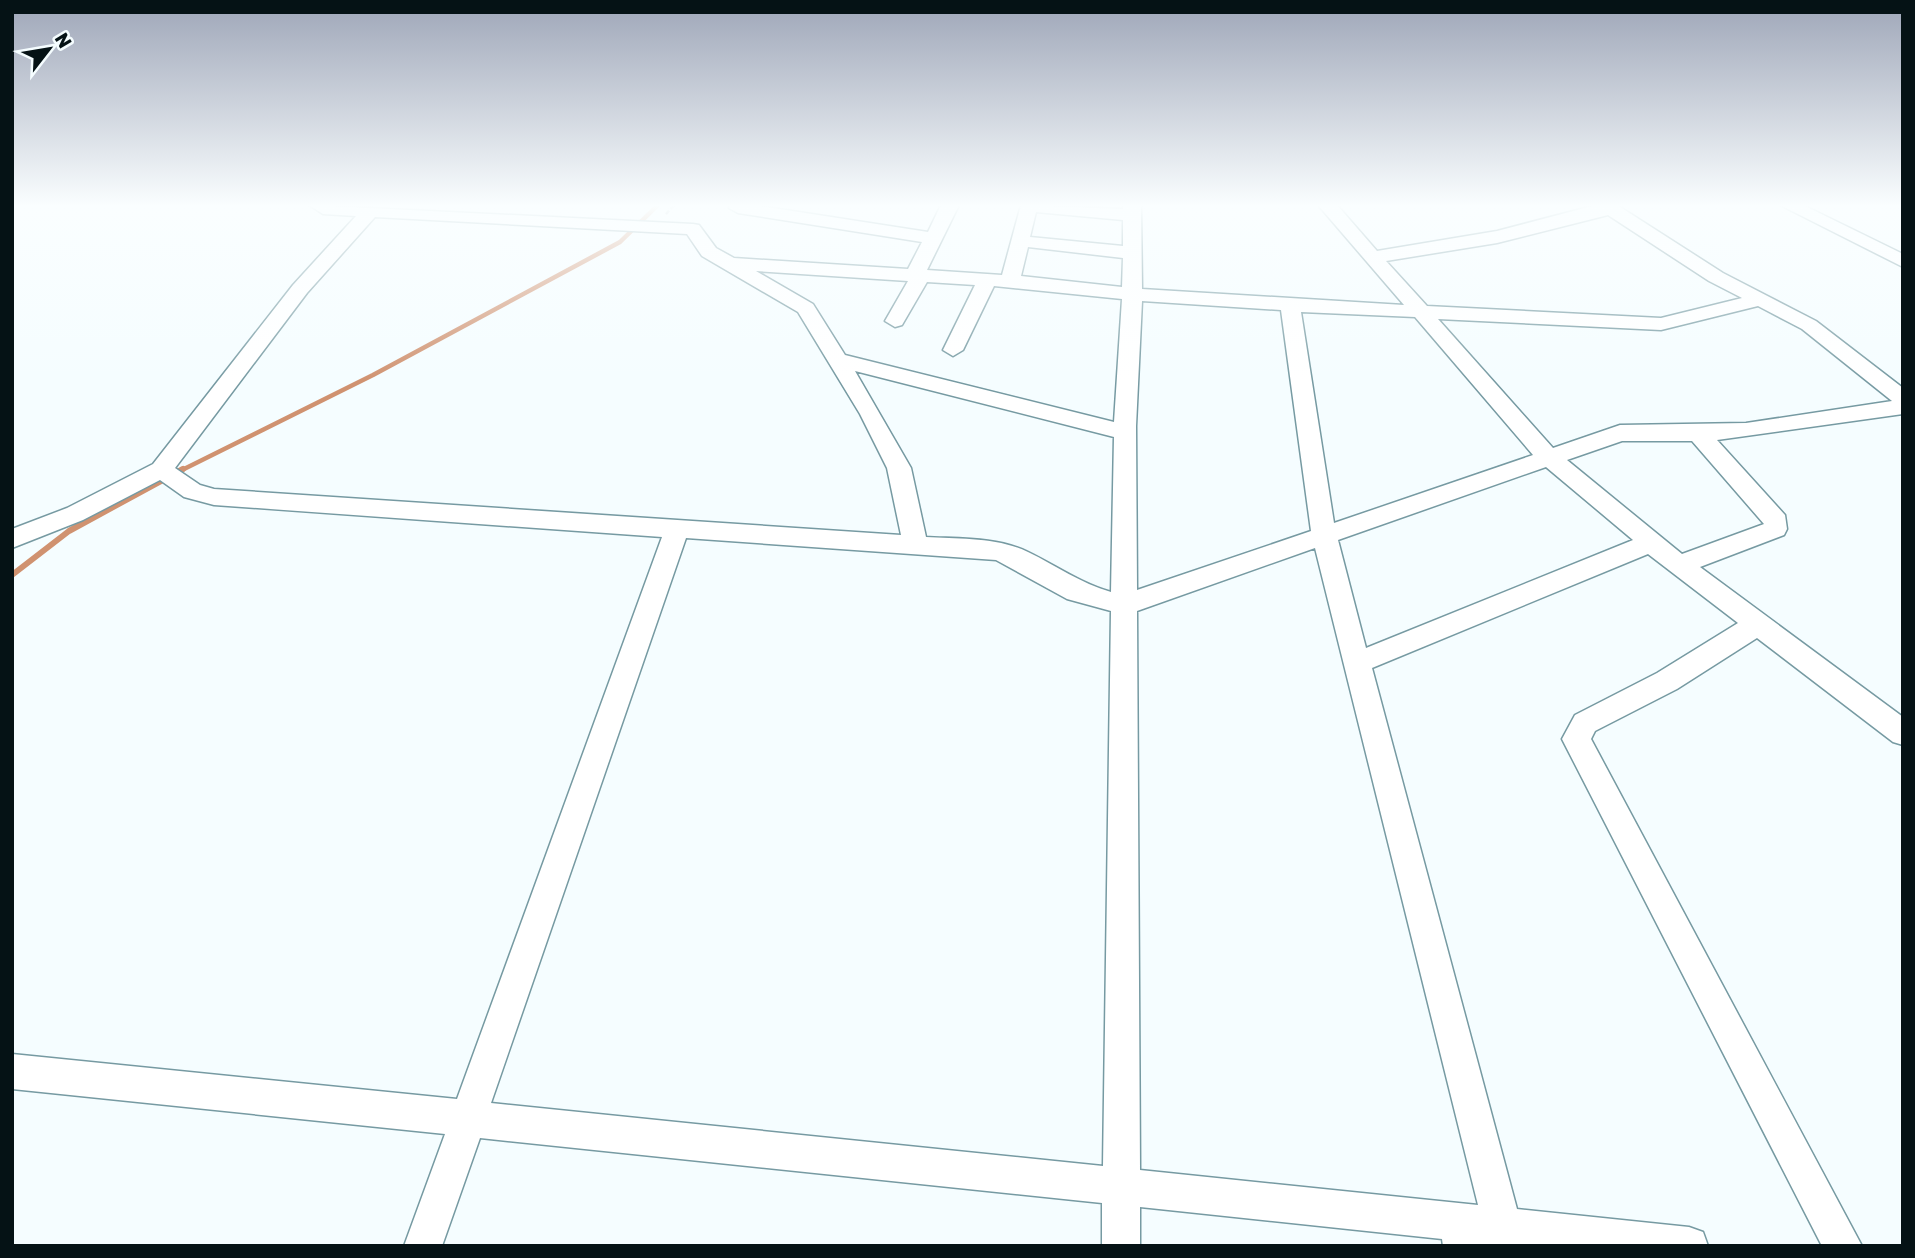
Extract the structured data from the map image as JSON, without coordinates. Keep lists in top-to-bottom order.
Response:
{
  "north": "top right"
}
